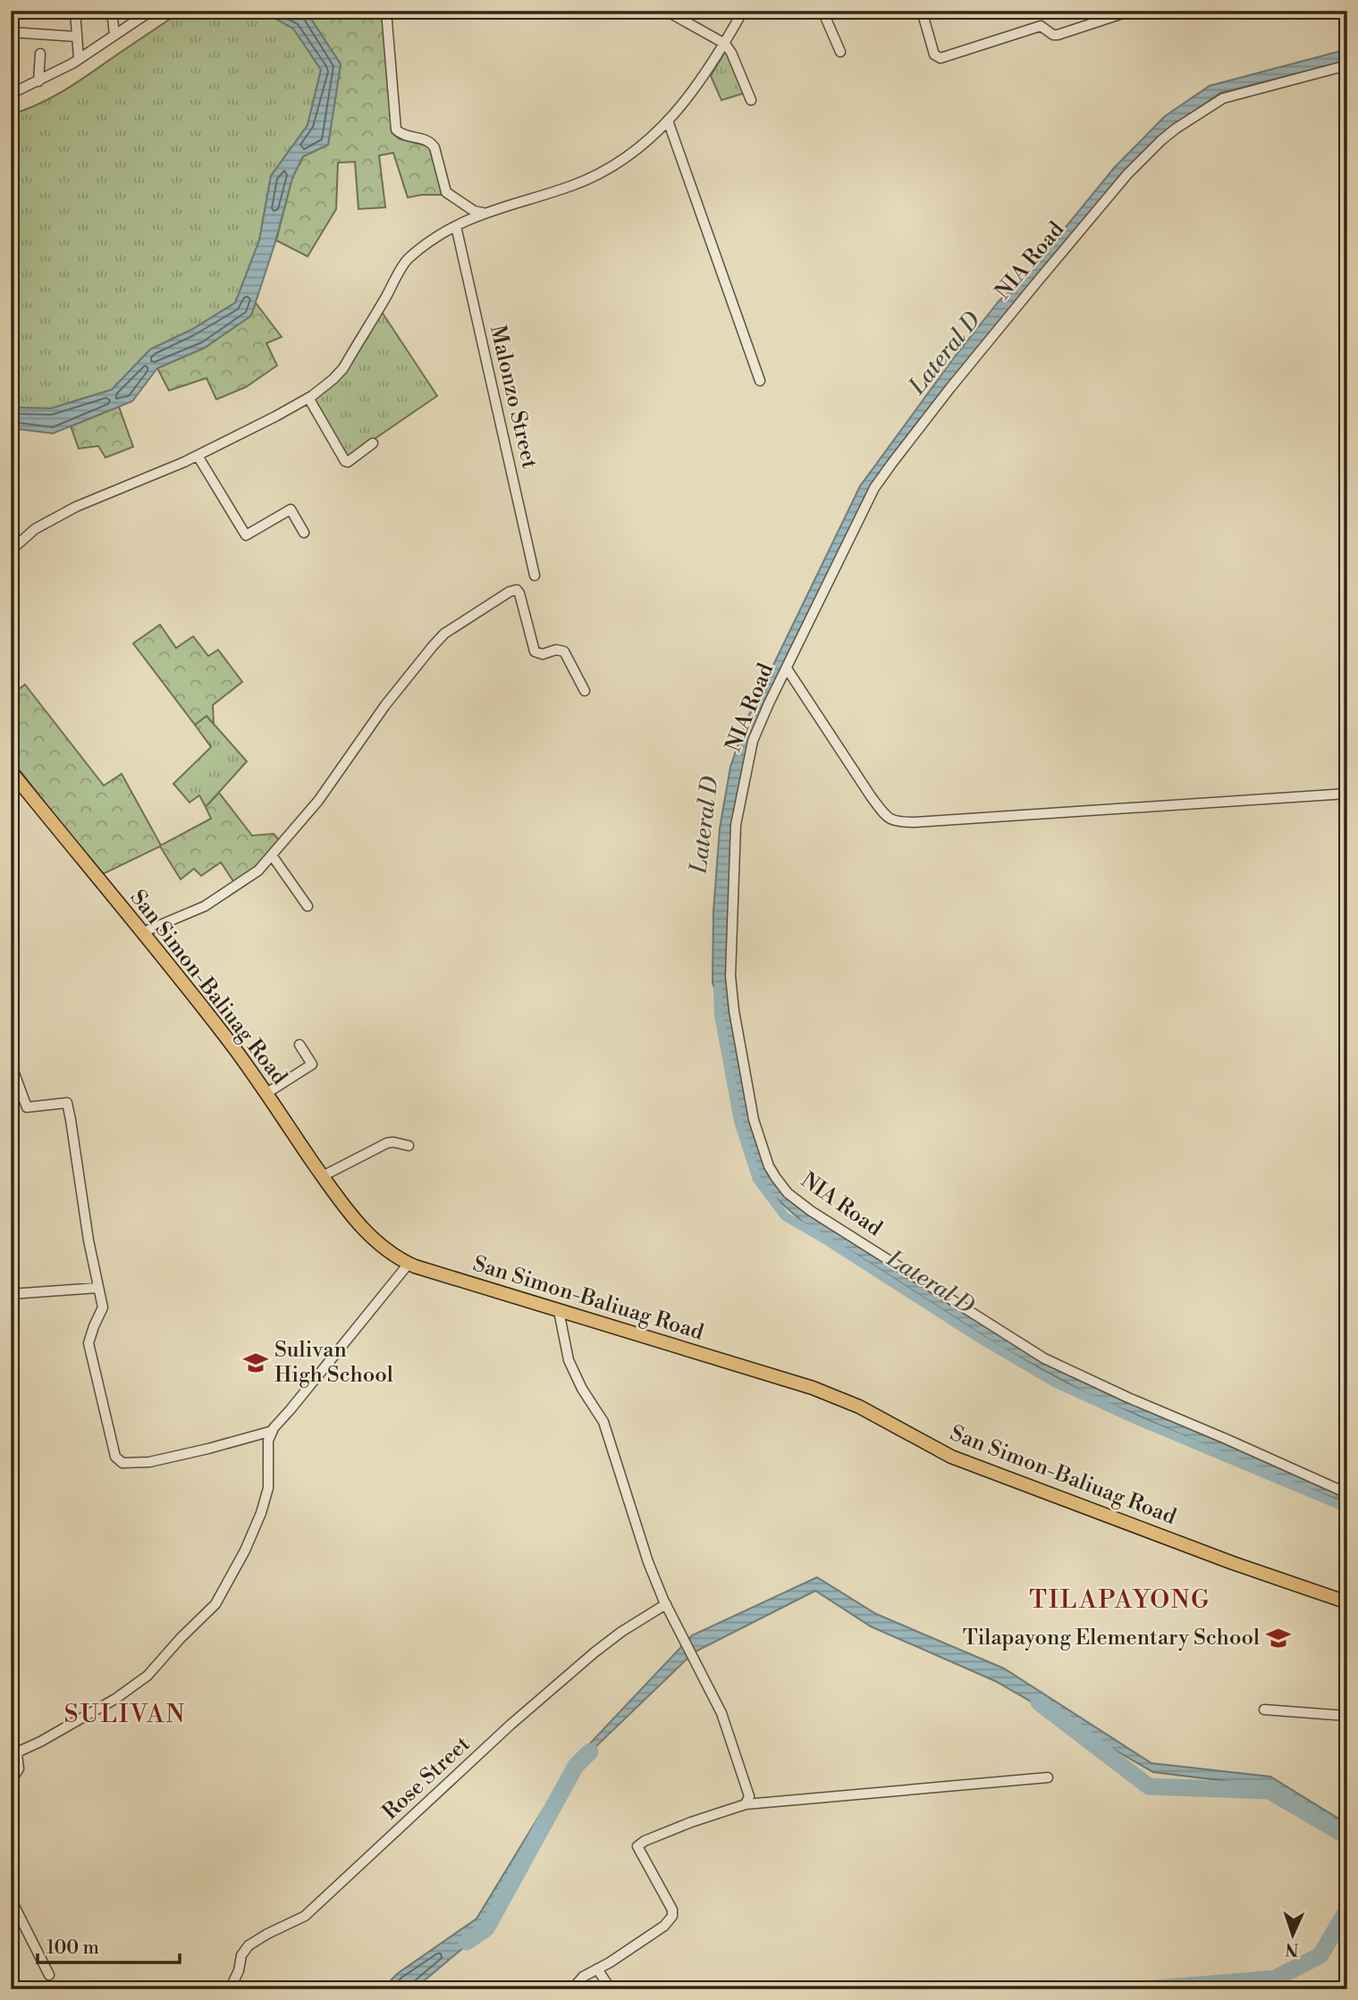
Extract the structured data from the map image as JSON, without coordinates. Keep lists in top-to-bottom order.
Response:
{
  "streets": {
    "main road": ["San Simon-Baliuag Road"],
    "street": ["NIA Road", "Malonzo Street", "Rose Street"]
  },
  "districts": ["TILAPAYONG", "SULIVAN"],
  "water": ["Lateral D"],
  "places": {
    "school or university": ["Sulivan High School", "Tilapayong Elementary School"]
  },
  "scale_bar": "100 m",
  "north": "bottom"
}
